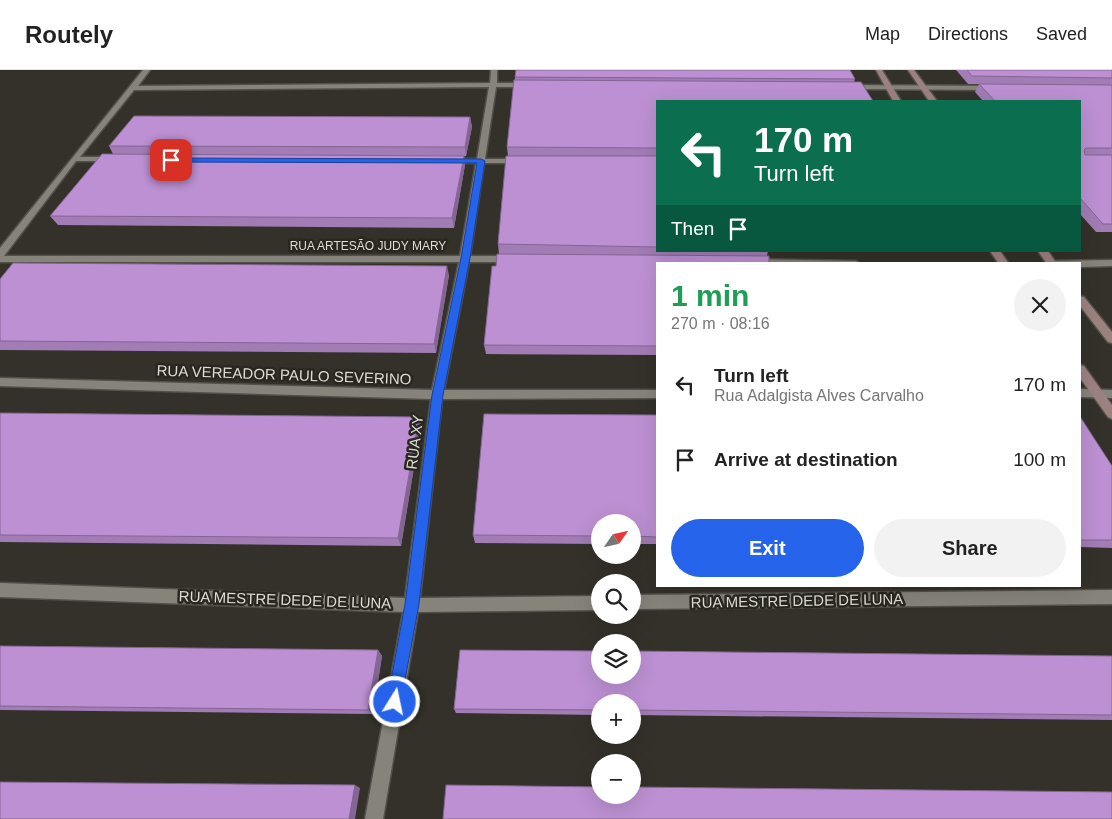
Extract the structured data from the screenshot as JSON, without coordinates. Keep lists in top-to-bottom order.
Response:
{
  "streets": {
    "street": [
      "RUA ARTESÃO JUDY MARY",
      "RUA VEREADOR PAULO SEVERINO",
      "RUA XY",
      "RUA MESTRE DEDE DE LUNA"
    ]
  },
  "crossings": [
    ["RUA ARTESÃO JUDY MARY", "RUA XY"],
    ["RUA VEREADOR PAULO SEVERINO", "RUA XY"],
    ["RUA XY", "RUA MESTRE DEDE DE LUNA"]
  ],
  "north": "top right",
  "page": {
    "header": "Routely",
    "nav": ["Map", "Directions", "Saved"],
    "turn": ["170 m", "Turn left"],
    "then": "Then",
    "heading": ["1 min", "270 m · 08:16"],
    "list": [
      {
        "name": "Turn left",
        "note": "Rua Adalgista Alves Carvalho",
        "value": "170 m"
      },
      {
        "name": "Arrive at destination",
        "value": "100 m"
      }
    ],
    "buttons": ["Exit", "Share"],
    "map_buttons": ["+", "−"]
  }
}
